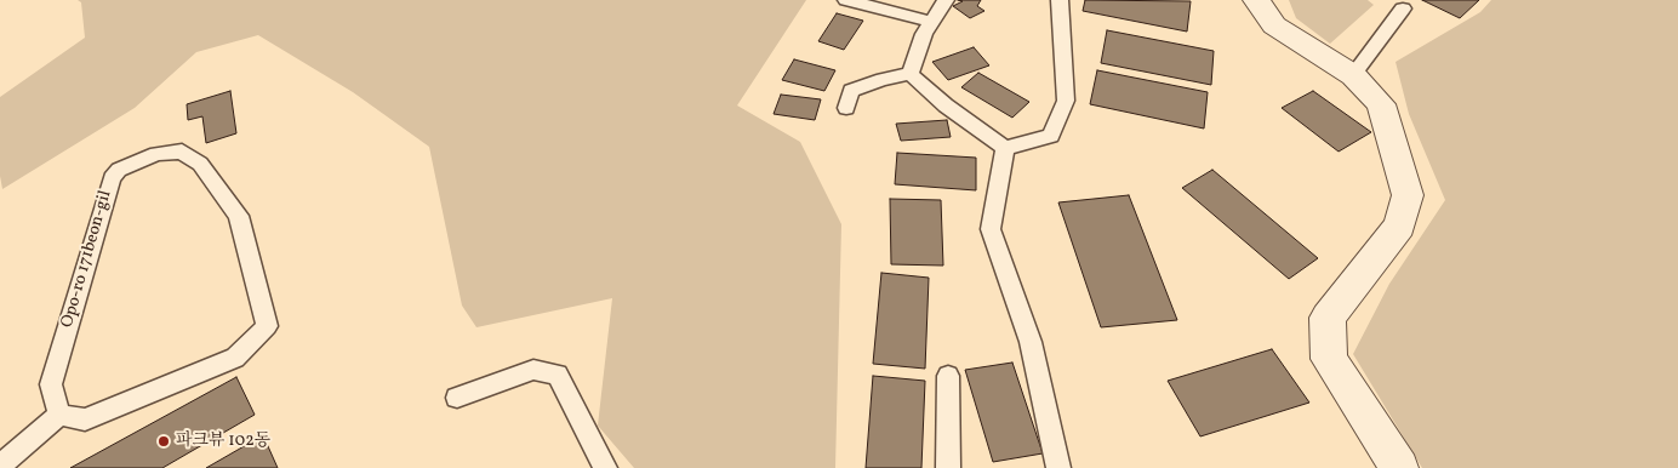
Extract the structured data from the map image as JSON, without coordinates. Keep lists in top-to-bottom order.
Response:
{
  "streets": {
    "lane": ["Opo-ro 171beon-gil"]
  },
  "places": ["파크뷰 102동"]
}
